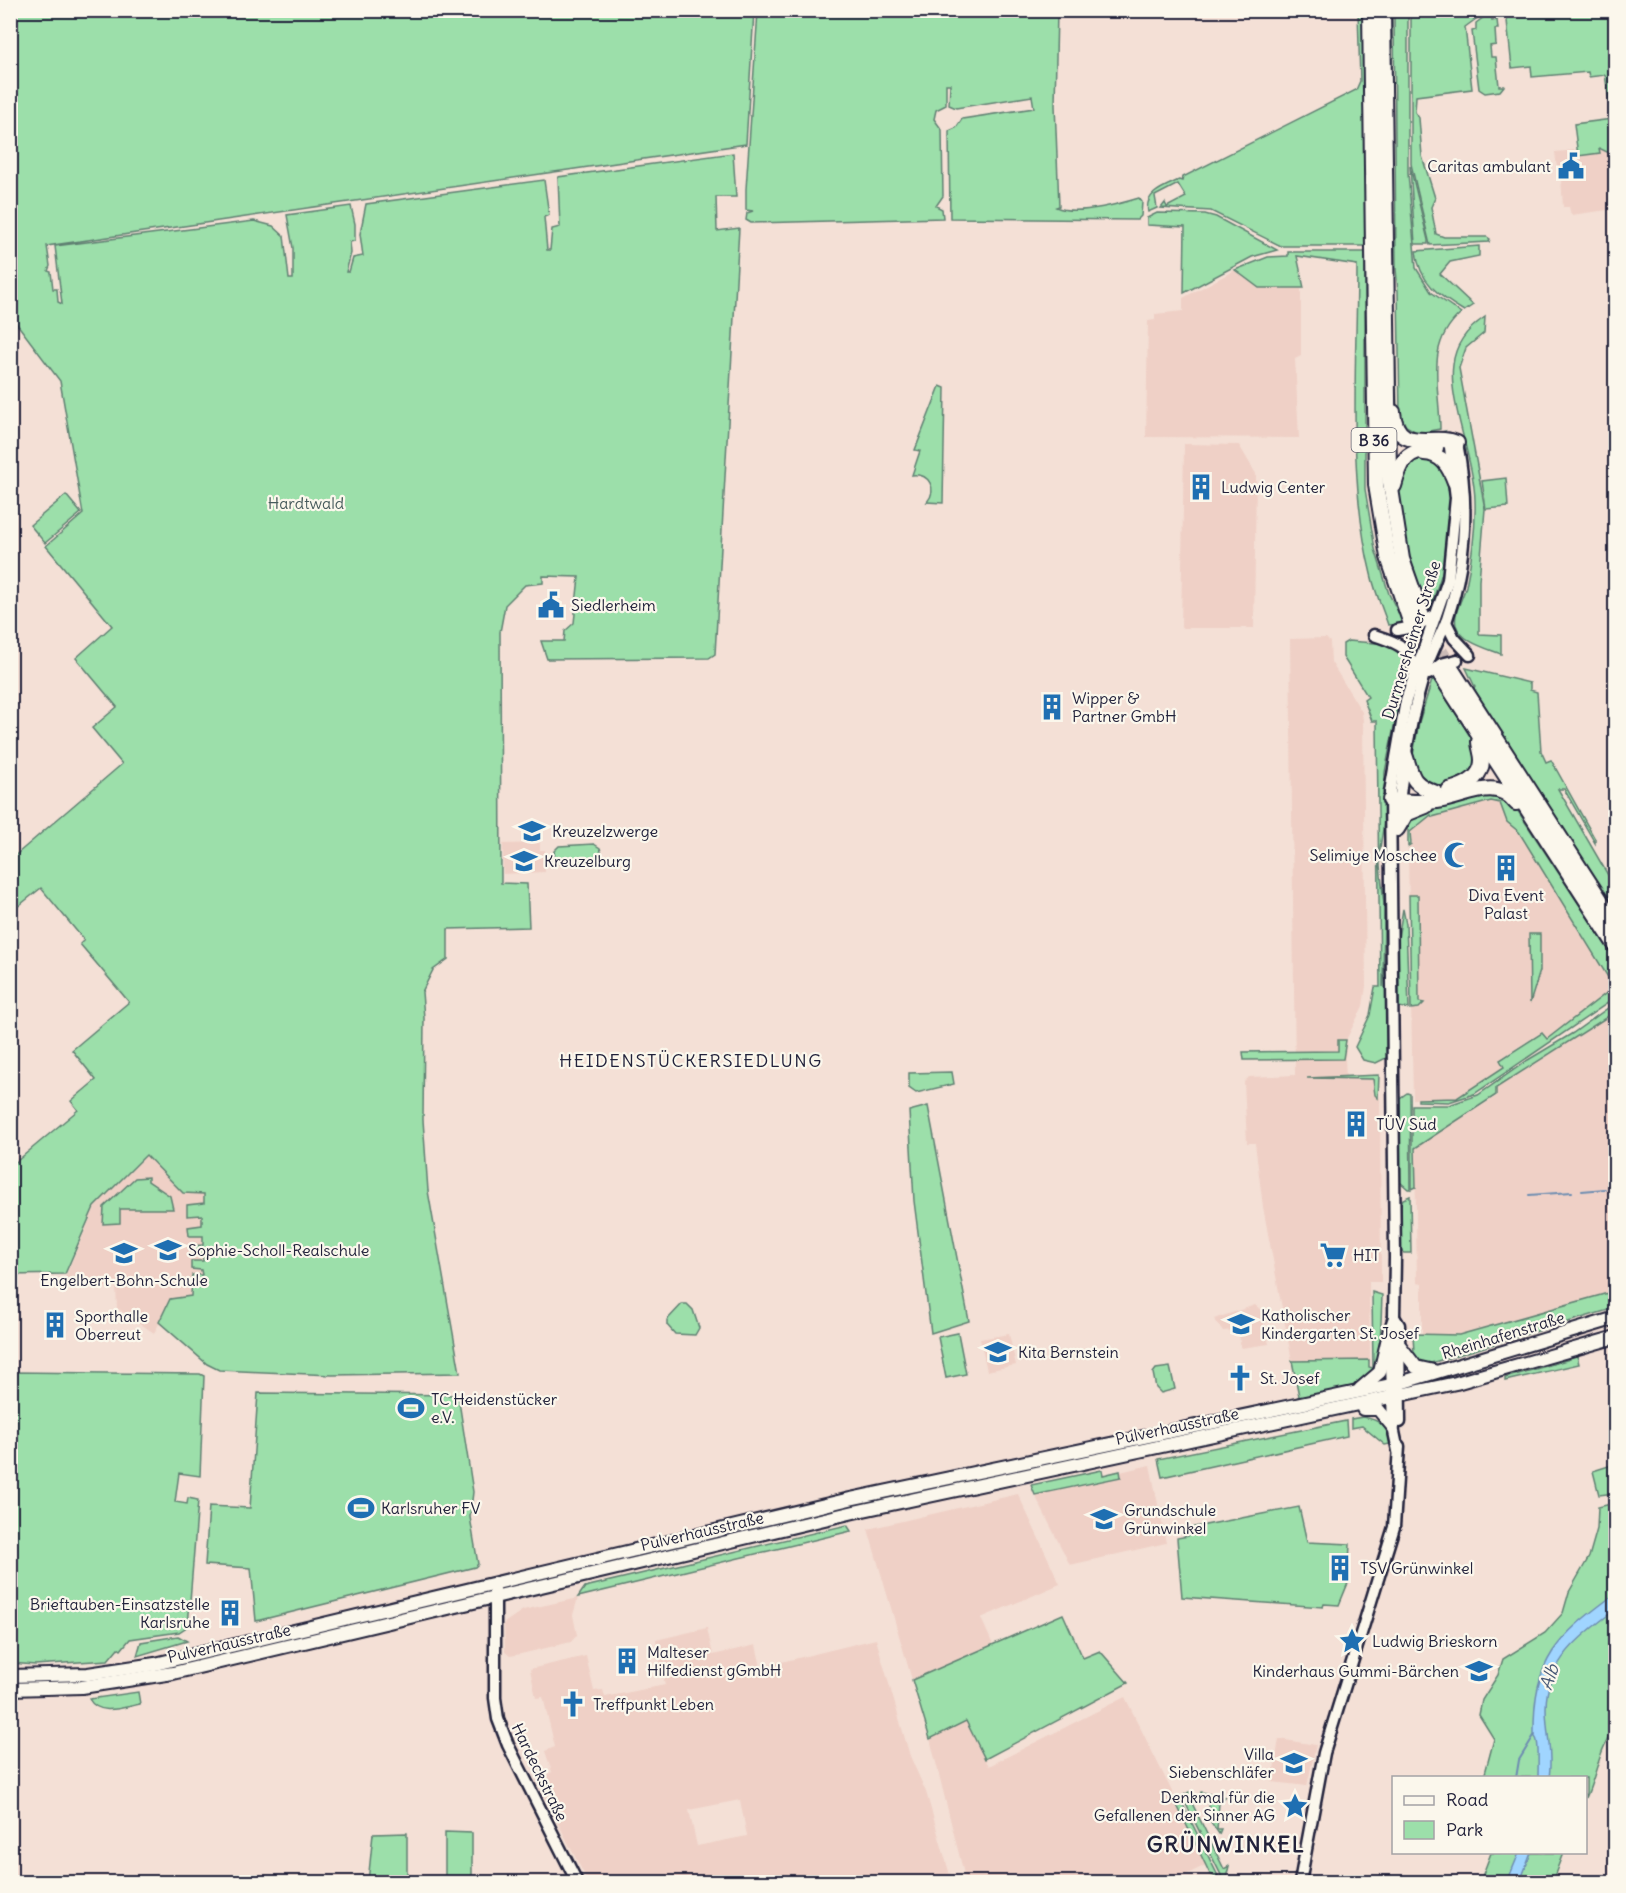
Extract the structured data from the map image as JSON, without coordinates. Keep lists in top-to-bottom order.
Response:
{
  "streets": {
    "highway": ["B 36"],
    "main road": ["Rheinhafenstraße", "Pulverhausstraße"],
    "street": ["Durmersheimer Straße", "Hardeckstraße"]
  },
  "crossings": [
    ["Durmersheimer Straße", "Rheinhafenstraße"],
    ["Durmersheimer Straße", "Pulverhausstraße"],
    ["Rheinhafenstraße", "Pulverhausstraße"],
    ["Pulverhausstraße", "Hardeckstraße"]
  ],
  "districts": ["HEIDENSTÜCKERSIEDLUNG", "GRÜNWINKEL"],
  "water": ["Alb"],
  "parks": ["Hardtwald"],
  "places": {
    "public building": ["Caritas ambulant", "Siedlerheim"],
    "building": [
      "Ludwig Center",
      "Wipper & Partner GmbH",
      "Diva Event Palast",
      "TÜV Süd",
      "Sporthalle Oberreut",
      "TSV Grünwinkel",
      "Brieftauben-Einsatzstelle Karlsruhe",
      "Malteser Hilfedienst gGmbH"
    ],
    "school or university": [
      "Kreuzelzwerge",
      "Kreuzelburg",
      "Sophie-Scholl-Realschule",
      "Engelbert-Bohn-Schule",
      "Katholischer Kindergarten St. Josef",
      "Kita Bernstein",
      "Grundschule Grünwinkel",
      "Kinderhaus Gummi-Bärchen",
      "Villa Siebenschläfer"
    ],
    "mosque": ["Selimiye Moschee"],
    "supermarket": ["HIT"],
    "church": ["St. Josef", "Treffpunkt Leben"],
    "sports": ["TC Heidenstücker e.V.", "Karlsruher FV"],
    "place": ["Ludwig Brieskorn", "Denkmal für die Gefallenen der Sinner AG"]
  },
  "legend": ["Road", "Park"]
}
